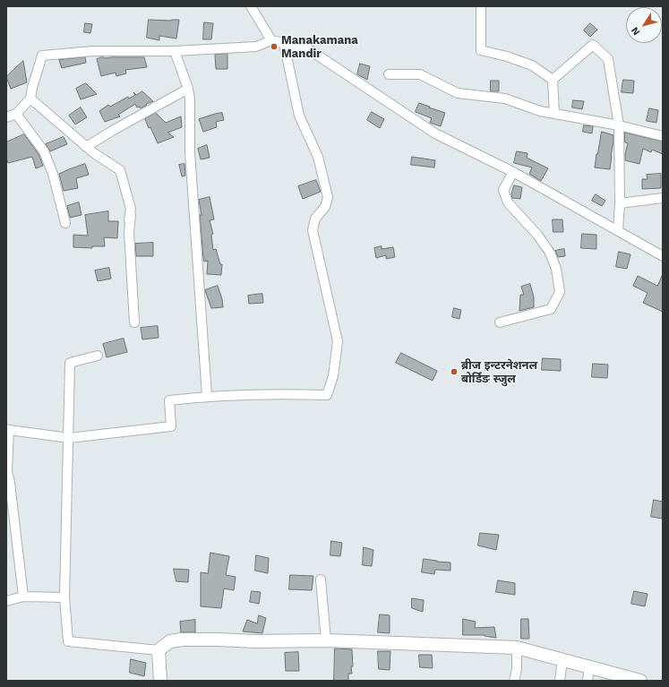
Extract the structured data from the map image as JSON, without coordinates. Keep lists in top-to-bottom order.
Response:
{
  "places": ["Manakamana Mandir", "ब्रीज इन्टरनेशनल बोर्डिङ स्जुल"],
  "north": "bottom left"
}
